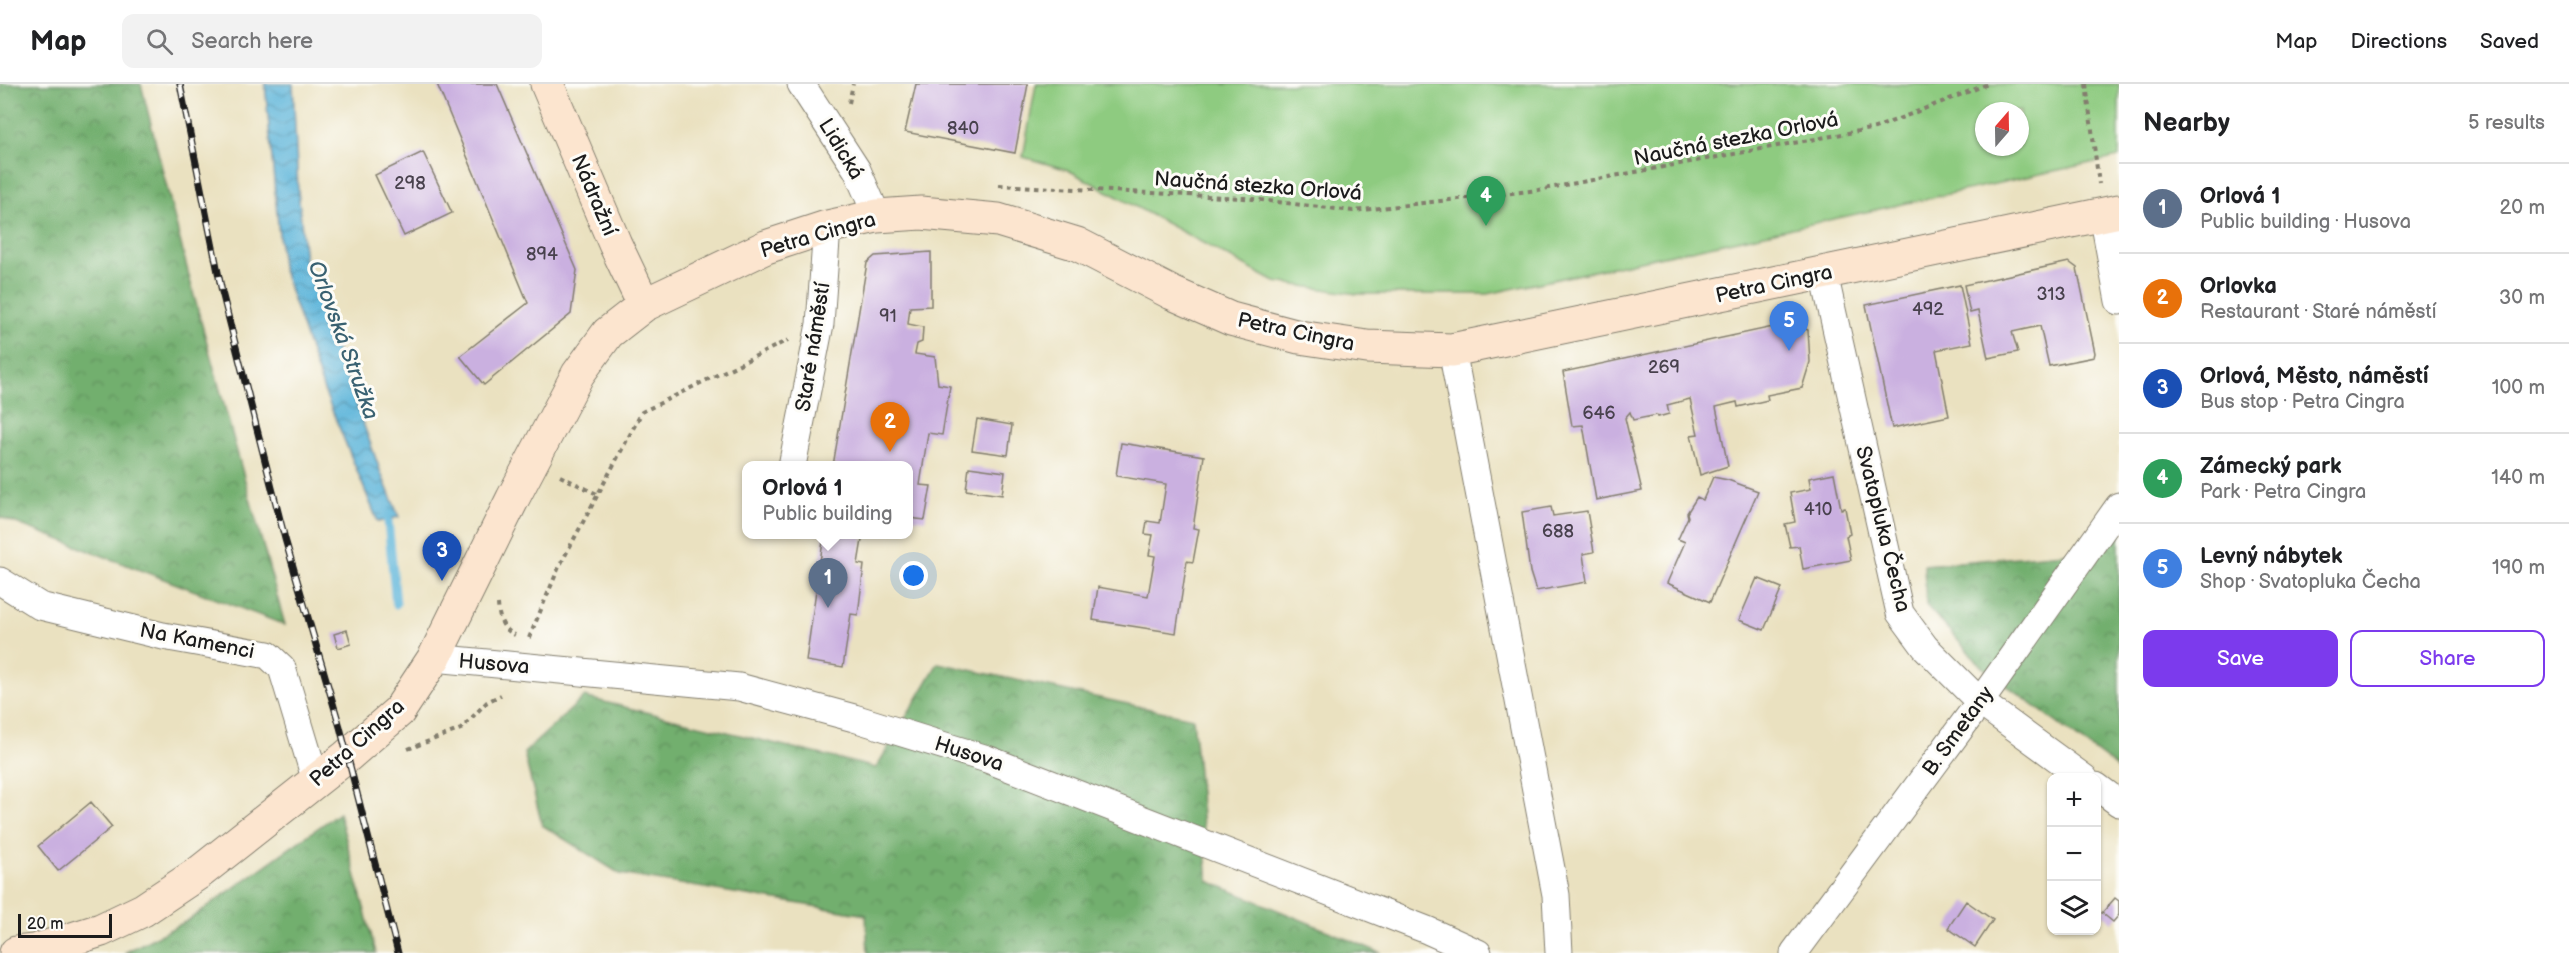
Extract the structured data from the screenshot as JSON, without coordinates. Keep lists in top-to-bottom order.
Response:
{
  "streets": {
    "street": [
      "Lidická",
      "Nádražní",
      "Petra Cingra",
      "Staré náměstí",
      "Svatopluka Čecha",
      "Na Kamenci",
      "Husova",
      "B. Smetany"
    ],
    "path": ["Naučná stezka Orlová"]
  },
  "crossings": [
    ["Lidická", "Petra Cingra"],
    ["Nádražní", "Petra Cingra"],
    ["Petra Cingra", "Staré náměstí"],
    ["Petra Cingra", "Svatopluka Čecha"],
    ["Petra Cingra", "Na Kamenci"],
    ["Petra Cingra", "Husova"],
    ["Svatopluka Čecha", "B. Smetany"]
  ],
  "water": ["Orlovská Stružka"],
  "house_numbers": [
    "840",
    "298",
    "894",
    "313",
    "492",
    "91",
    "269",
    "646",
    "410",
    "688"
  ],
  "scale_bar": "20 m",
  "north": "top",
  "page": {
    "header": "Map",
    "search": "Search here",
    "nav": ["Map", "Directions", "Saved"],
    "heading": ["Nearby", "5 results"],
    "list": [
      {
        "mark": "1",
        "name": "Orlová 1",
        "note": "Public building · Husova",
        "value": "20 m"
      },
      {
        "mark": "2",
        "name": "Orlovka",
        "note": "Restaurant · Staré náměstí",
        "value": "30 m"
      },
      {
        "mark": "3",
        "name": "Orlová, Město, náměstí",
        "note": "Bus stop · Petra Cingra",
        "value": "100 m"
      },
      {
        "mark": "4",
        "name": "Zámecký park",
        "note": "Park · Petra Cingra",
        "value": "140 m"
      },
      {
        "mark": "5",
        "name": "Levný nábytek",
        "note": "Shop · Svatopluka Čecha",
        "value": "190 m"
      }
    ],
    "pins": [
      "4",
      "5",
      "2",
      "3",
      "1"
    ],
    "popup": ["Orlová 1", "Public building"],
    "buttons": ["Save", "Share"],
    "map_buttons": ["+", "−"],
    "scale": "20 m"
  }
}
